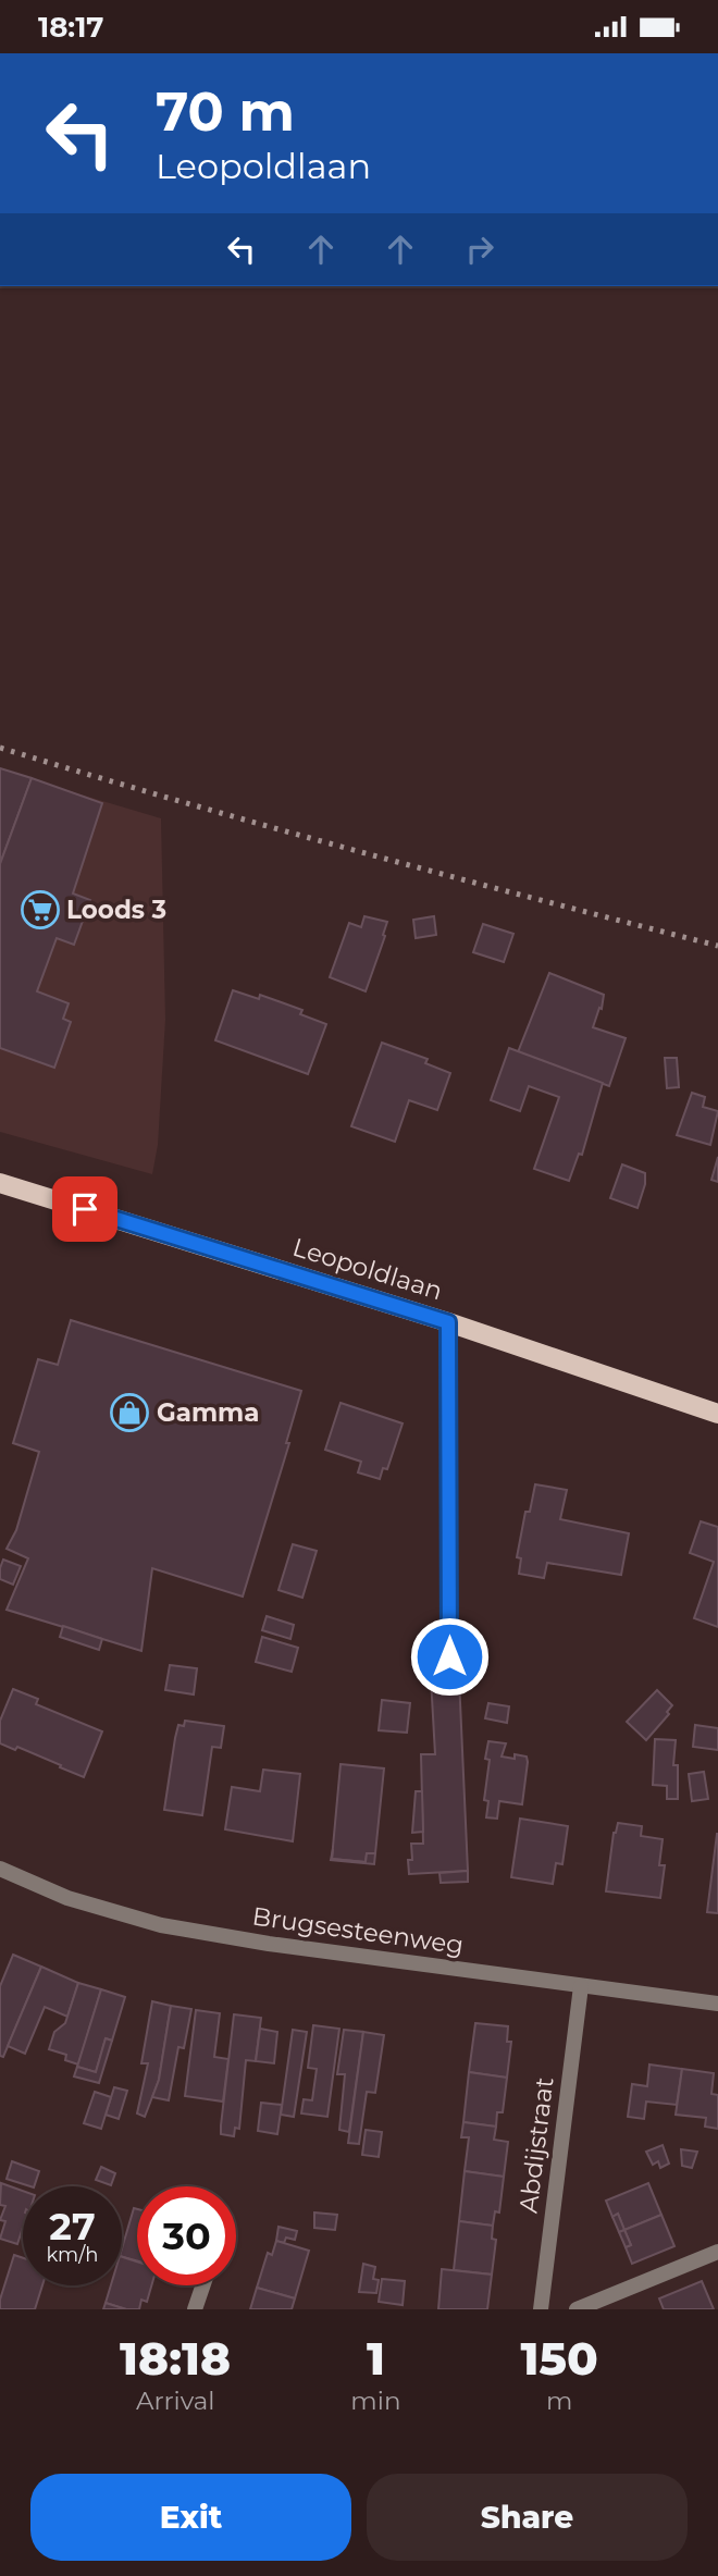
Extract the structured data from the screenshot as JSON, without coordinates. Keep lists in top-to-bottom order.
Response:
{
  "streets": {
    "main road": ["Leopoldlaan"],
    "street": ["Brugsesteenweg", "Abdijstraat"]
  },
  "crossings": [
    ["Brugsesteenweg", "Abdijstraat"]
  ],
  "places": {
    "supermarket": ["Loods 3"],
    "shop": ["Gamma"]
  },
  "page": {
    "status": "18:17",
    "turn": ["70 m", "Leopoldlaan"],
    "speed": "27 km/h",
    "limit": "30",
    "eta": [
      "18:18",
      "Arrival",
      "1",
      "min",
      "150",
      "m"
    ],
    "buttons": ["Exit", "Share"]
  }
}
